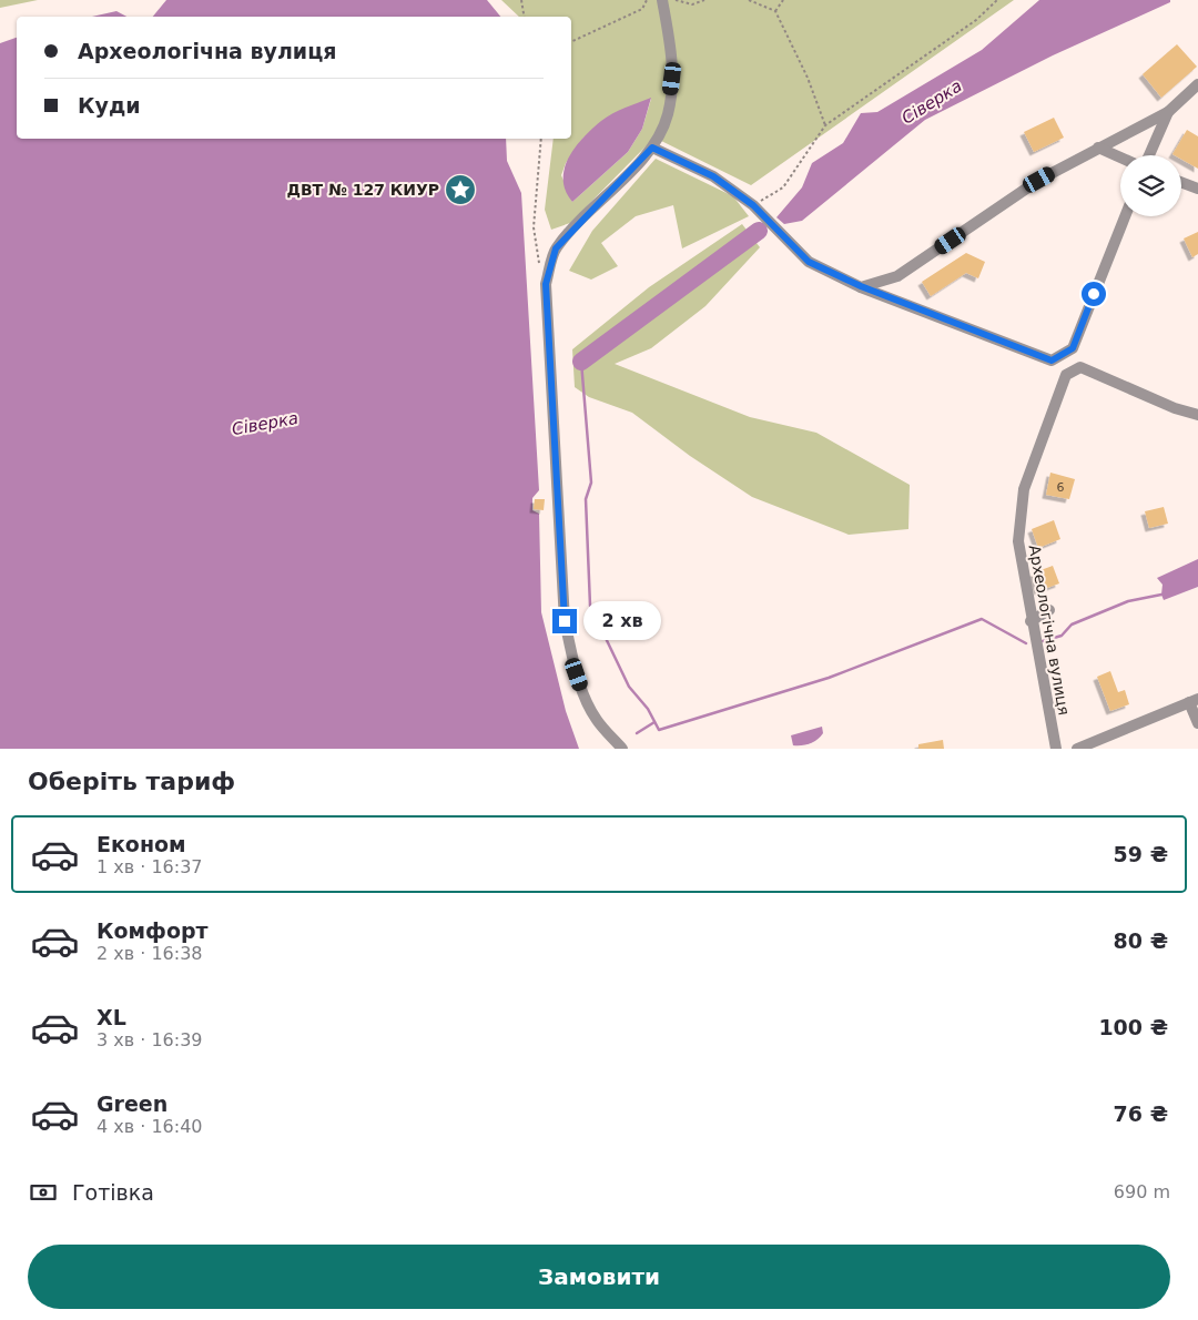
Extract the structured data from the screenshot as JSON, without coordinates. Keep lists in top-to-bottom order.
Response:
{
  "streets": {
    "street": ["Археологічна вулиця"]
  },
  "water": ["Сіверка"],
  "places": {
    "place": ["ДВТ № 127 КИУР"]
  },
  "house_numbers": ["6"],
  "page": {
    "banner": ["Археологічна вулиця", "Куди"],
    "bubble": "2 хв",
    "heading": "Оберіть тариф",
    "list": [
      {
        "name": "Економ",
        "note": "1 хв · 16:37",
        "value": "59 ₴"
      },
      {
        "name": "Комфорт",
        "note": "2 хв · 16:38",
        "value": "80 ₴"
      },
      {
        "name": "XL",
        "note": "3 хв · 16:39",
        "value": "100 ₴"
      },
      {
        "name": "Green",
        "note": "4 хв · 16:40",
        "value": "76 ₴"
      }
    ],
    "pay": ["Готівка", "690 m"],
    "buttons": "Замовити"
  }
}
